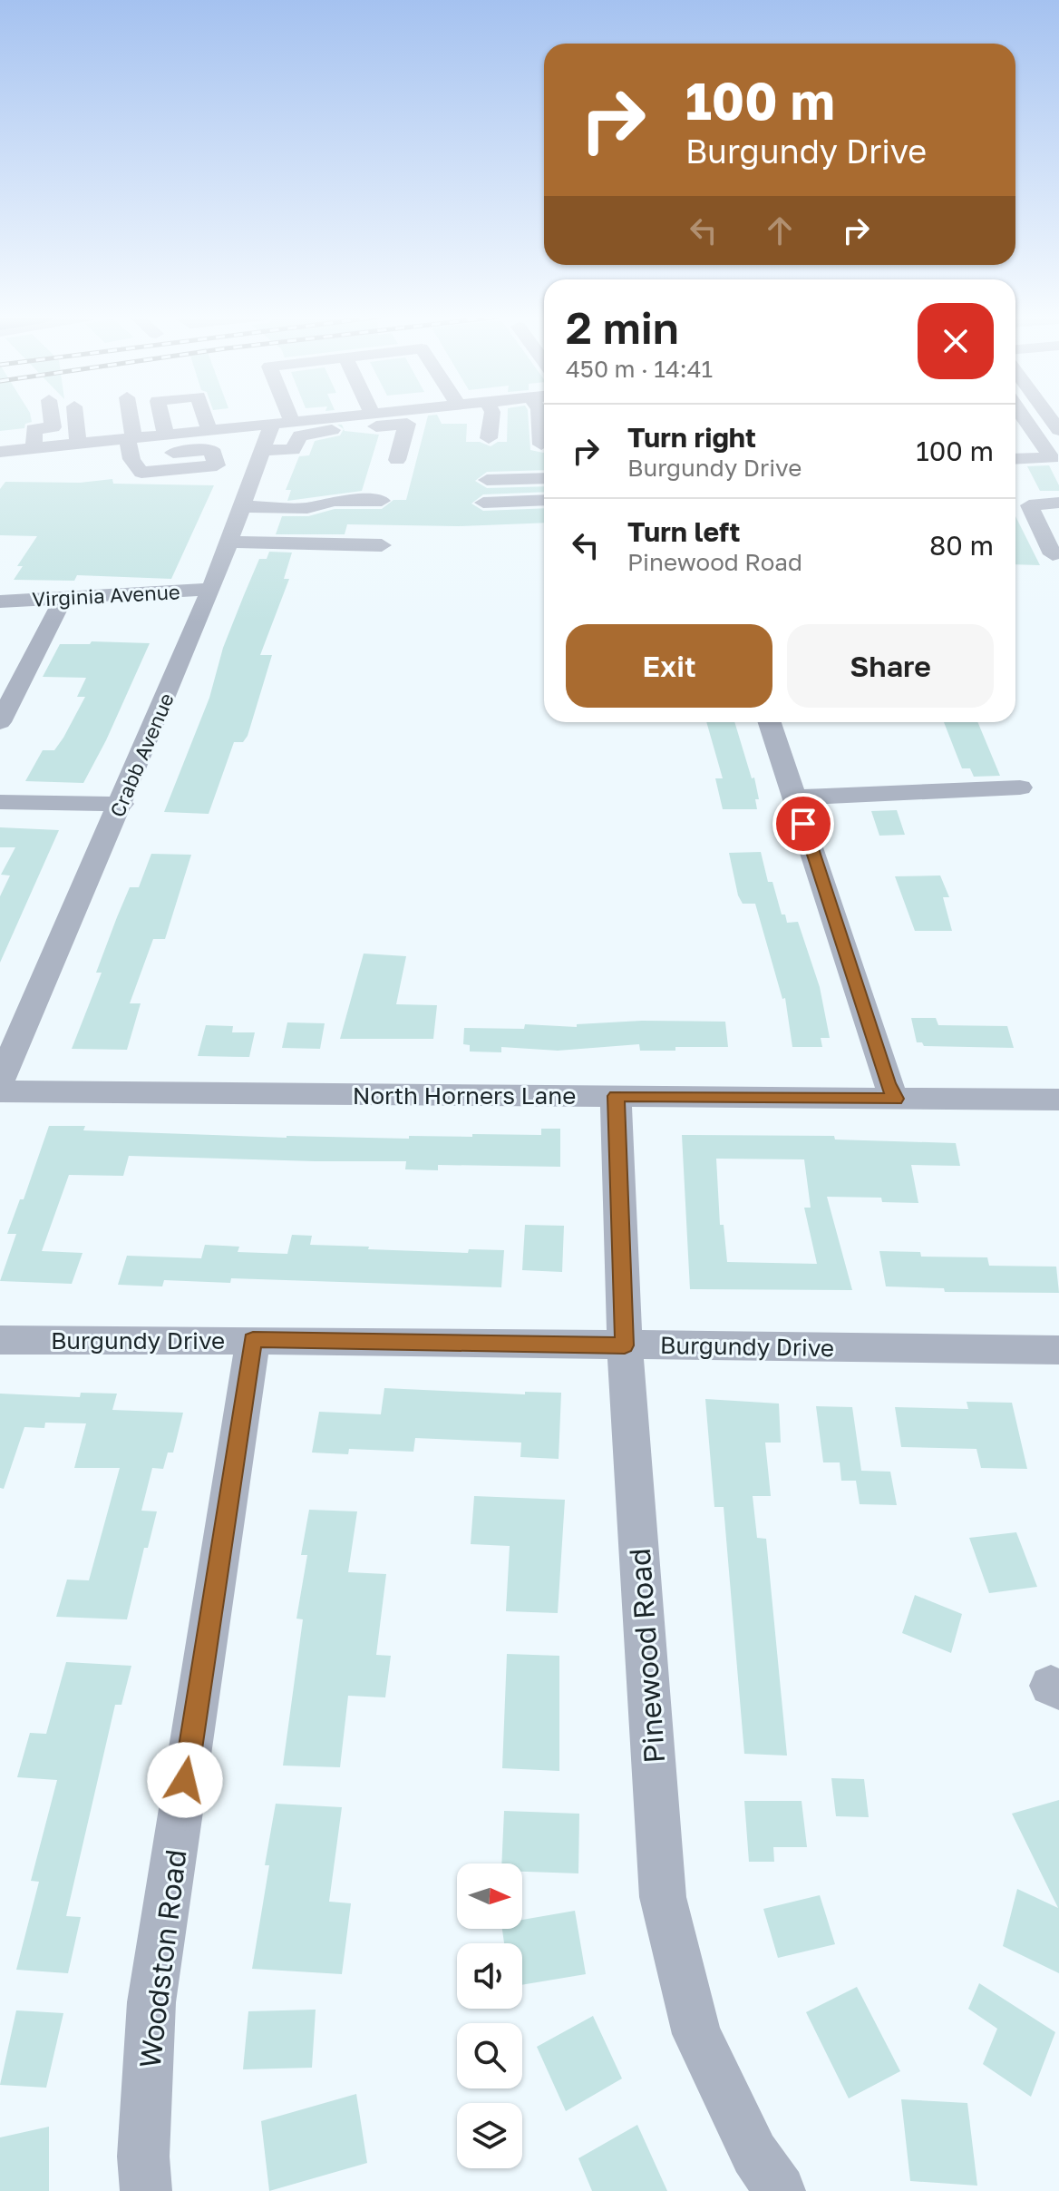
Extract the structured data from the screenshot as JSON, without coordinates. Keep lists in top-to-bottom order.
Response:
{
  "streets": {
    "street": [
      "Virginia Avenue",
      "Crabb Avenue",
      "North Horners Lane",
      "Burgundy Drive",
      "Pinewood Road",
      "Woodston Road"
    ]
  },
  "crossings": [
    ["Virginia Avenue", "Crabb Avenue"],
    ["North Horners Lane", "Pinewood Road"],
    ["Burgundy Drive", "Pinewood Road"],
    ["Burgundy Drive", "Woodston Road"]
  ],
  "north": "right",
  "page": {
    "turn": ["100 m", "Burgundy Drive"],
    "heading": ["2 min", "450 m · 14:41"],
    "list": [
      {
        "name": "Turn right",
        "note": "Burgundy Drive",
        "value": "100 m"
      },
      {
        "name": "Turn left",
        "note": "Pinewood Road",
        "value": "80 m"
      }
    ],
    "buttons": ["Exit", "Share"]
  }
}
